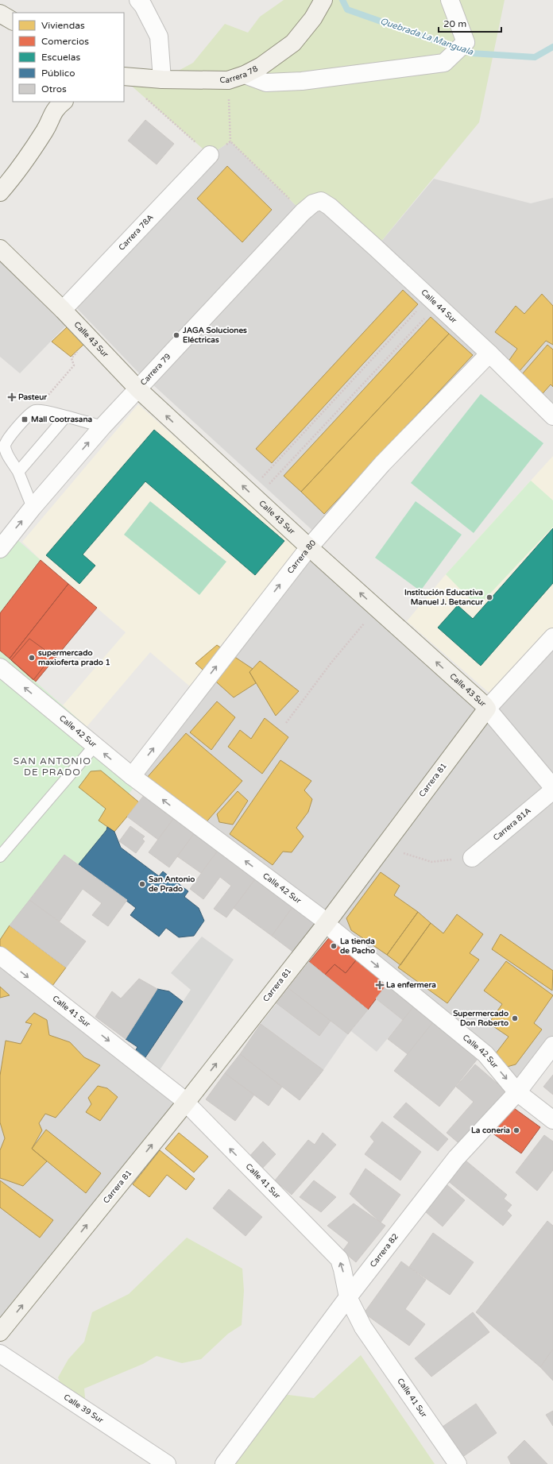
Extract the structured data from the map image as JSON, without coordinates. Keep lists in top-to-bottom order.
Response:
{
  "streets": {
    "main road": ["Carrera 78", "Calle 43 Sur", "Carrera 81"],
    "street": [
      "Carrera 78A",
      "Calle 44 Sur",
      "Carrera 79",
      "Carrera 80",
      "Calle 42 Sur",
      "Carrera 81A",
      "Calle 41 Sur",
      "Carrera 82",
      "Calle 39 Sur"
    ]
  },
  "crossings": [
    ["Carrera 78A", "Calle 43 Sur"],
    ["Calle 44 Sur", "Carrera 79"],
    ["Calle 44 Sur", "Carrera 80"],
    ["Calle 43 Sur", "Carrera 79"],
    ["Calle 43 Sur", "Carrera 80"],
    ["Calle 43 Sur", "Carrera 81"],
    ["Carrera 80", "Calle 42 Sur"],
    ["Calle 42 Sur", "Carrera 81"],
    ["Calle 42 Sur", "Carrera 82"],
    ["Carrera 81", "Calle 41 Sur"],
    ["Calle 41 Sur", "Carrera 82"]
  ],
  "one_way": ["Calle 43 Sur", "Carrera 80", "Carrera 81"],
  "districts": ["SAN ANTONIO DE PRADO"],
  "water": ["Quebrada La Manguala"],
  "places": {
    "other": [
      "JAGA Soluciones Eléctricas",
      "Institución Educativa Manuel J. Betancur",
      "supermercado maxioferta prado 1",
      "San Antonio de Prado",
      "La tienda de Pacho",
      "Supermercado Don Roberto",
      "La coneria"
    ],
    "health": ["Pasteur", "La enfermera"],
    "transit": ["Mall Cootrasana"]
  },
  "legend": [
    "Viviendas",
    "Comercios",
    "Escuelas",
    "Público",
    "Otros"
  ],
  "scale_bar": "20 m"
}
